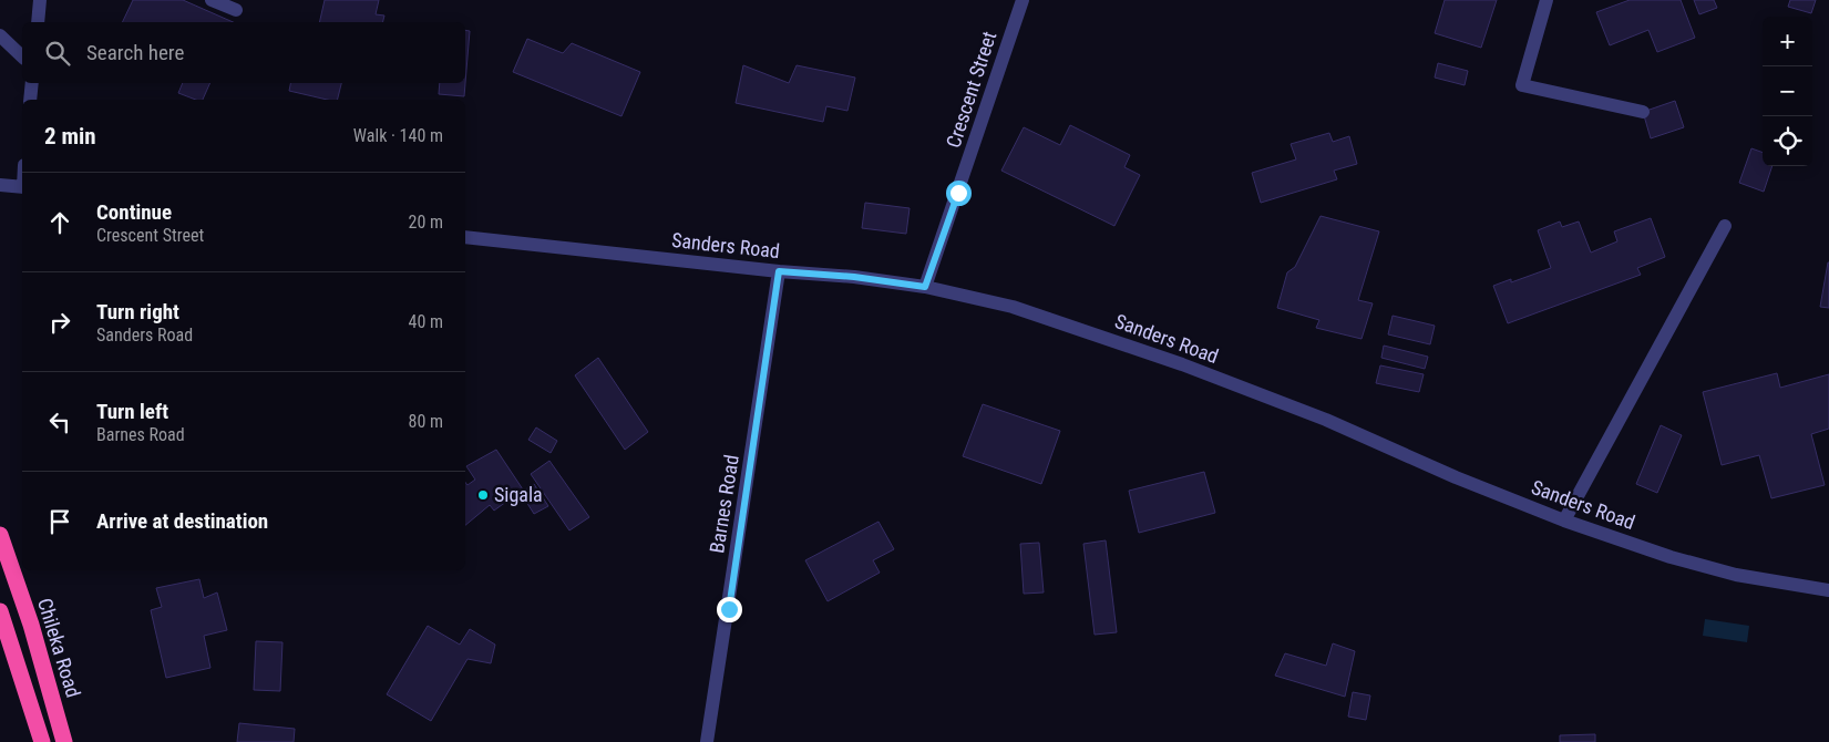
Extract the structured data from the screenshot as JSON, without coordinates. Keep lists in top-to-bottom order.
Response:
{
  "streets": {
    "highway": ["Chileka Road"],
    "street": ["Crescent Street", "Sanders Road", "Barnes Road"]
  },
  "crossings": [
    ["Crescent Street", "Sanders Road"],
    ["Sanders Road", "Barnes Road"]
  ],
  "places": ["Sigala"],
  "page": {
    "map_buttons": ["+", "−"],
    "search": "Search here",
    "heading": ["2 min", "Walk · 140 m"],
    "list": [
      ["Continue", "Crescent Street", "20 m"],
      ["Turn right", "Sanders Road", "40 m"],
      ["Turn left", "Barnes Road", "80 m"],
      "Arrive at destination"
    ]
  }
}
